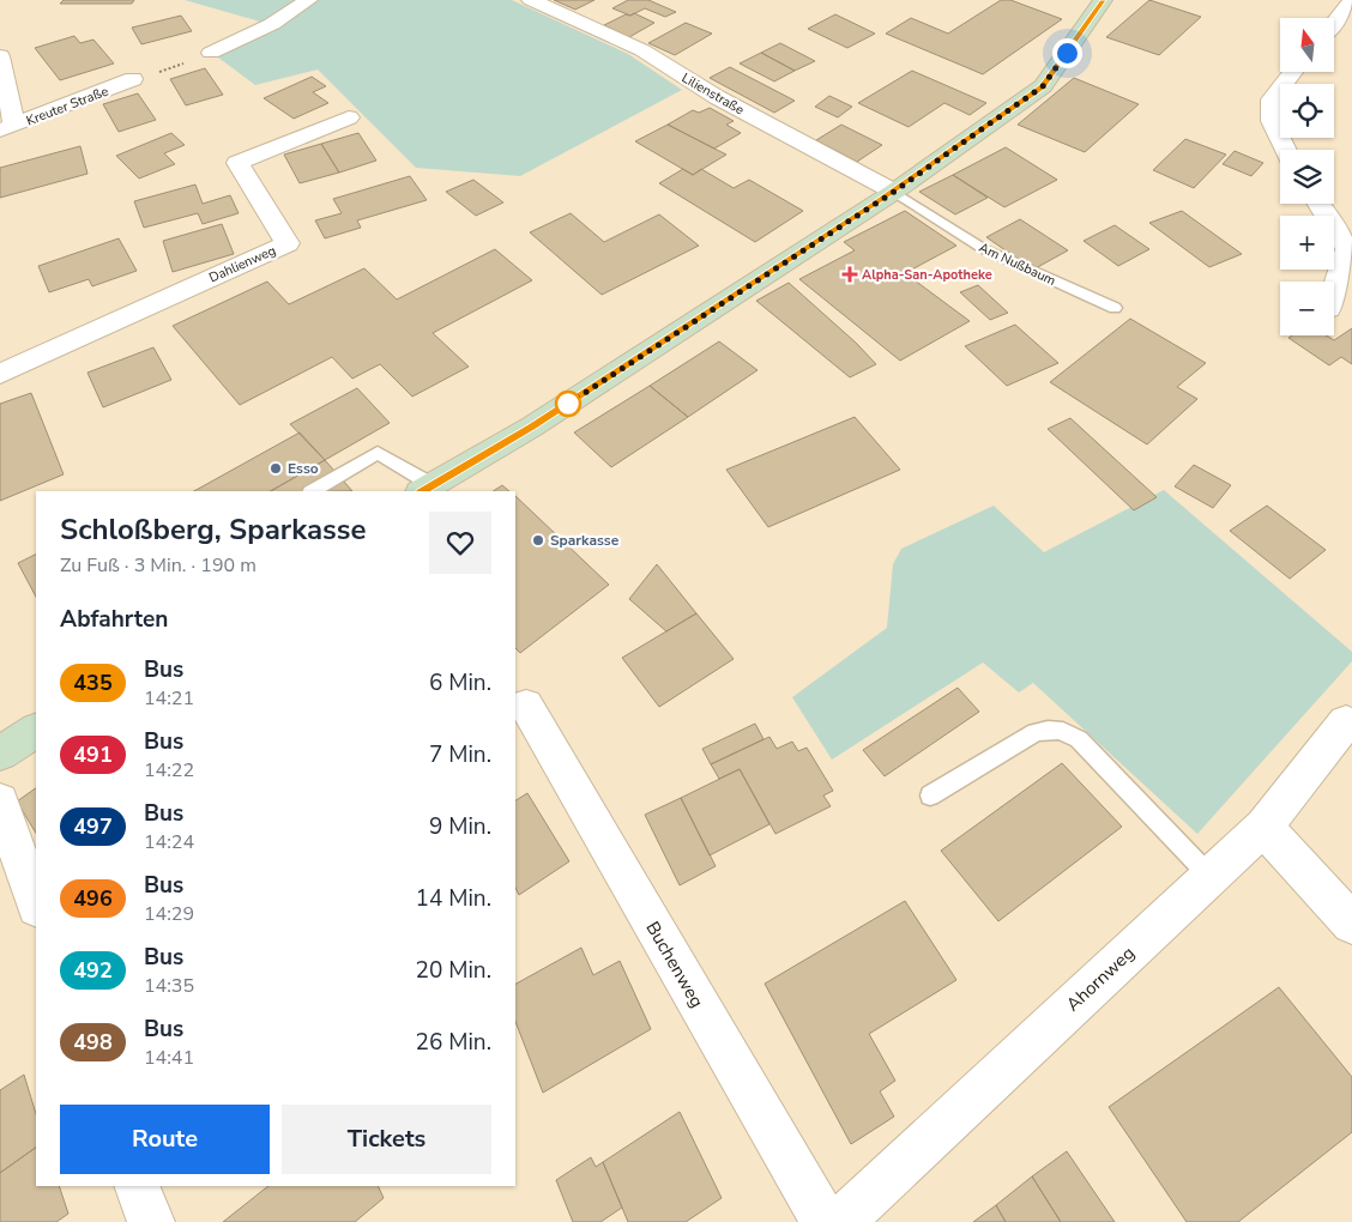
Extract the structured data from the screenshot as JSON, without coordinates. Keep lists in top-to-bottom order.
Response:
{
  "streets": {
    "street": [
      "Lilienstraße",
      "Kreuter Straße",
      "Dahlienweg",
      "Buchenweg",
      "Ahornweg"
    ],
    "lane": ["Am Nußbaum"]
  },
  "crossings": [
    ["Lilienstraße", "Am Nußbaum"]
  ],
  "places": {
    "health": ["Alpha-San-Apotheke"],
    "other": ["Esso", "Sparkasse"]
  },
  "lines": ["bus line 435"],
  "north": "top",
  "page": {
    "map_buttons": ["+", "−"],
    "heading": [
      ["Schloßberg, Sparkasse", "Zu Fuß · 3 Min. · 190 m"],
      "Abfahrten"
    ],
    "list": [
      {
        "mark": "435",
        "name": "Bus",
        "note": "14:21",
        "value": "6 Min."
      },
      {
        "mark": "491",
        "name": "Bus",
        "note": "14:22",
        "value": "7 Min."
      },
      {
        "mark": "497",
        "name": "Bus",
        "note": "14:24",
        "value": "9 Min."
      },
      {
        "mark": "496",
        "name": "Bus",
        "note": "14:29",
        "value": "14 Min."
      },
      {
        "mark": "492",
        "name": "Bus",
        "note": "14:35",
        "value": "20 Min."
      },
      {
        "mark": "498",
        "name": "Bus",
        "note": "14:41",
        "value": "26 Min."
      }
    ],
    "buttons": ["Route", "Tickets"]
  }
}
